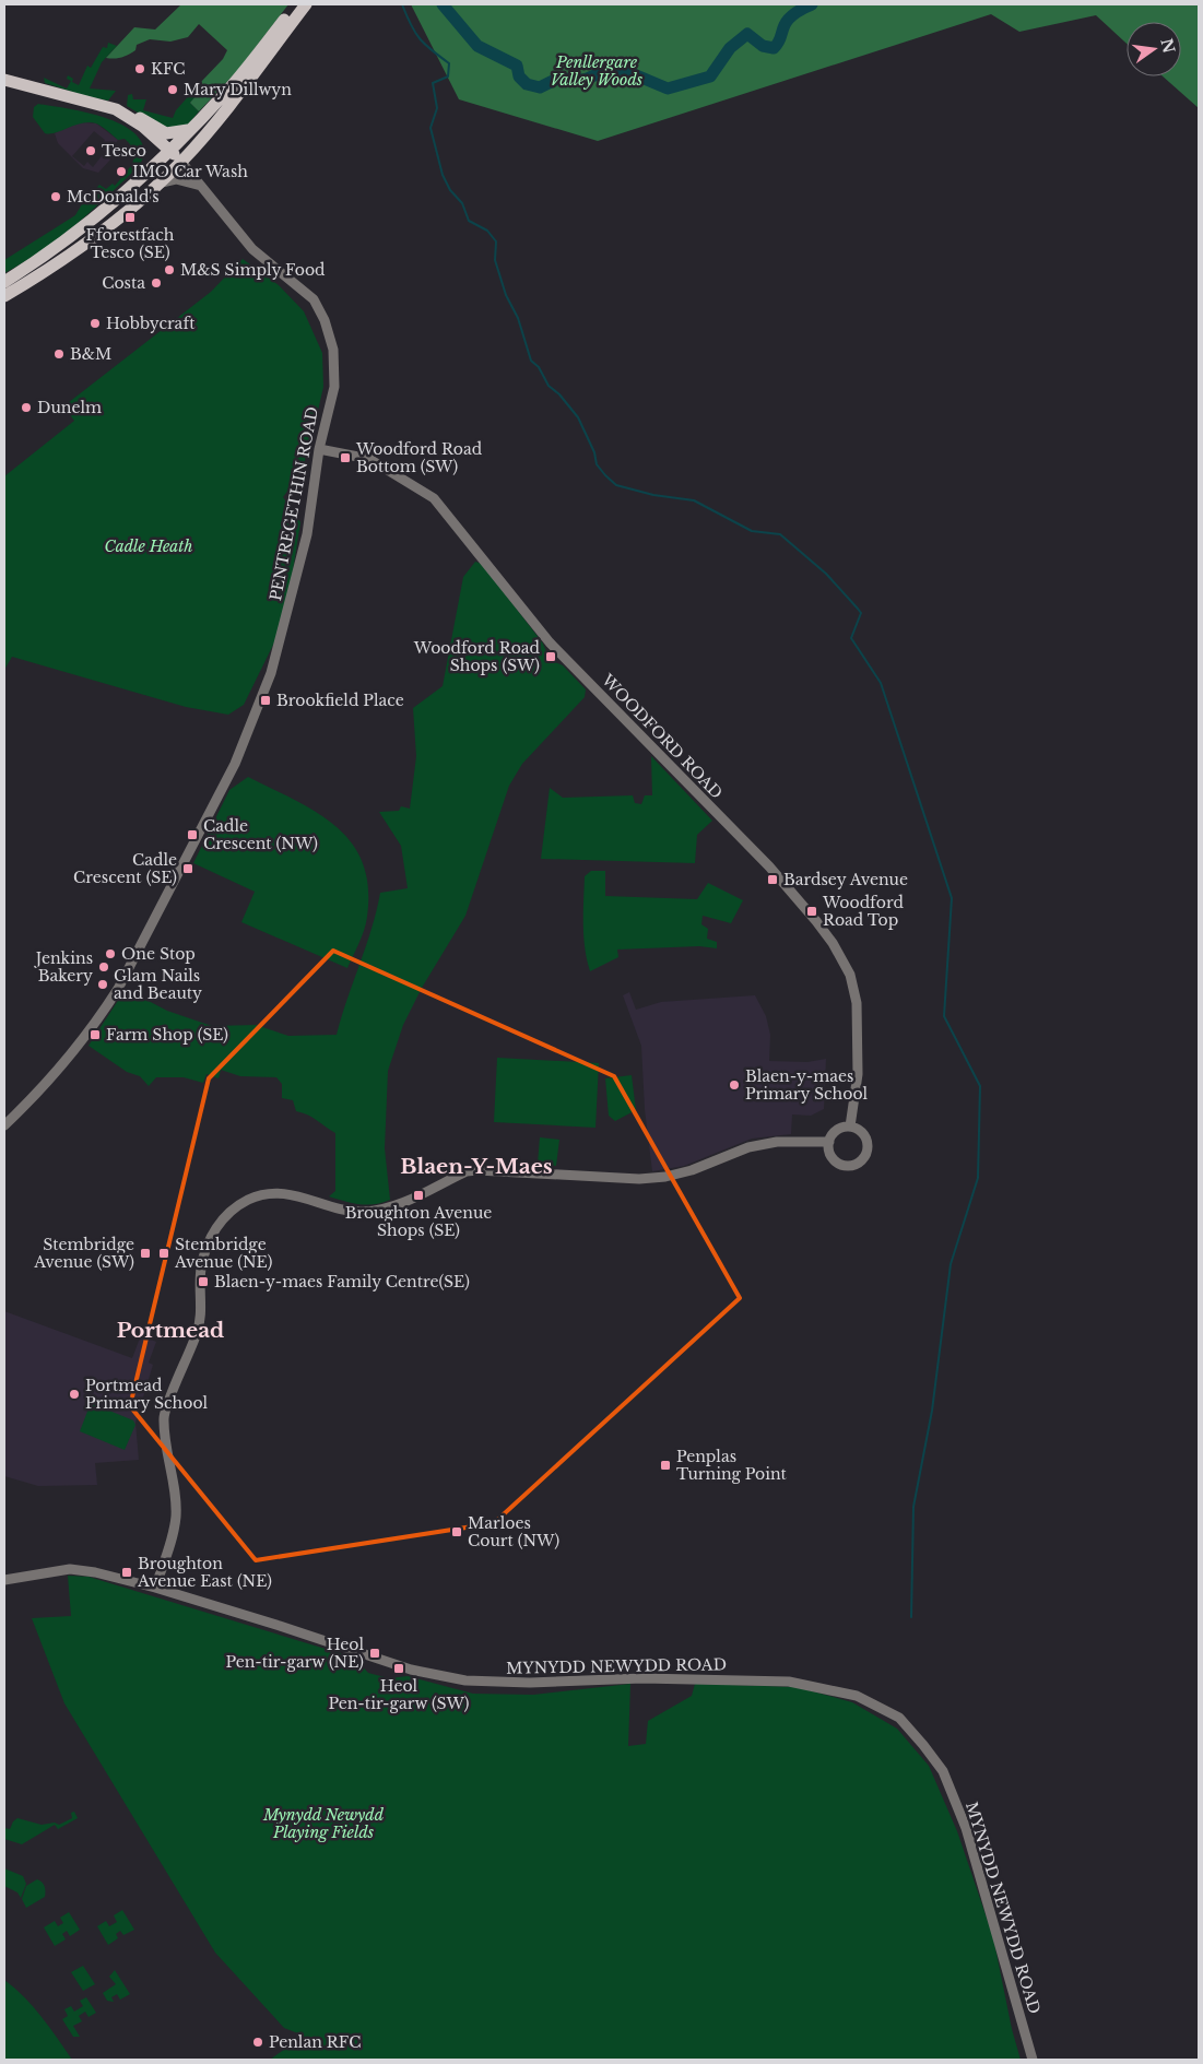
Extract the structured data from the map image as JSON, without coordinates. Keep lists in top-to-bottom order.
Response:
{
  "streets": {
    "street": ["PENTREGETHIN ROAD", "WOODFORD ROAD", "MYNYDD NEWYDD ROAD"]
  },
  "crossings": [
    ["PENTREGETHIN ROAD", "WOODFORD ROAD"]
  ],
  "districts": ["Blaen-Y-Maes", "Portmead"],
  "parks": ["Penllergare Valley Woods", "Cadle Heath", "Mynydd Newydd Playing Fields"],
  "places": {
    "other": [
      "KFC",
      "Mary Dillwyn",
      "Tesco",
      "IMO Car Wash",
      "McDonald's",
      "M&S Simply Food",
      "Costa",
      "Hobbycraft",
      "B&M",
      "Dunelm",
      "One Stop",
      "Jenkins Bakery",
      "Glam Nails and Beauty",
      "Blaen-y-maes Primary School",
      "Portmead Primary School",
      "Penlan RFC"
    ],
    "transit": [
      "Fforestfach Tesco (SE)",
      "Woodford Road Bottom (SW)",
      "Woodford Road Shops (SW)",
      "Brookfield Place",
      "Cadle Crescent (NW)",
      "Cadle Crescent (SE)",
      "Bardsey Avenue",
      "Woodford Road Top",
      "Farm Shop (SE)",
      "Broughton Avenue Shops (SE)",
      "Stembridge Avenue (SW)",
      "Stembridge Avenue (NE)",
      "Blaen-y-maes Family Centre(SE)",
      "Penplas Turning Point",
      "Marloes Court (NW)",
      "Broughton Avenue East (NE)",
      "Heol Pen-tir-garw (NE)",
      "Heol Pen-tir-garw (SW)"
    ]
  },
  "north": "right"
}
